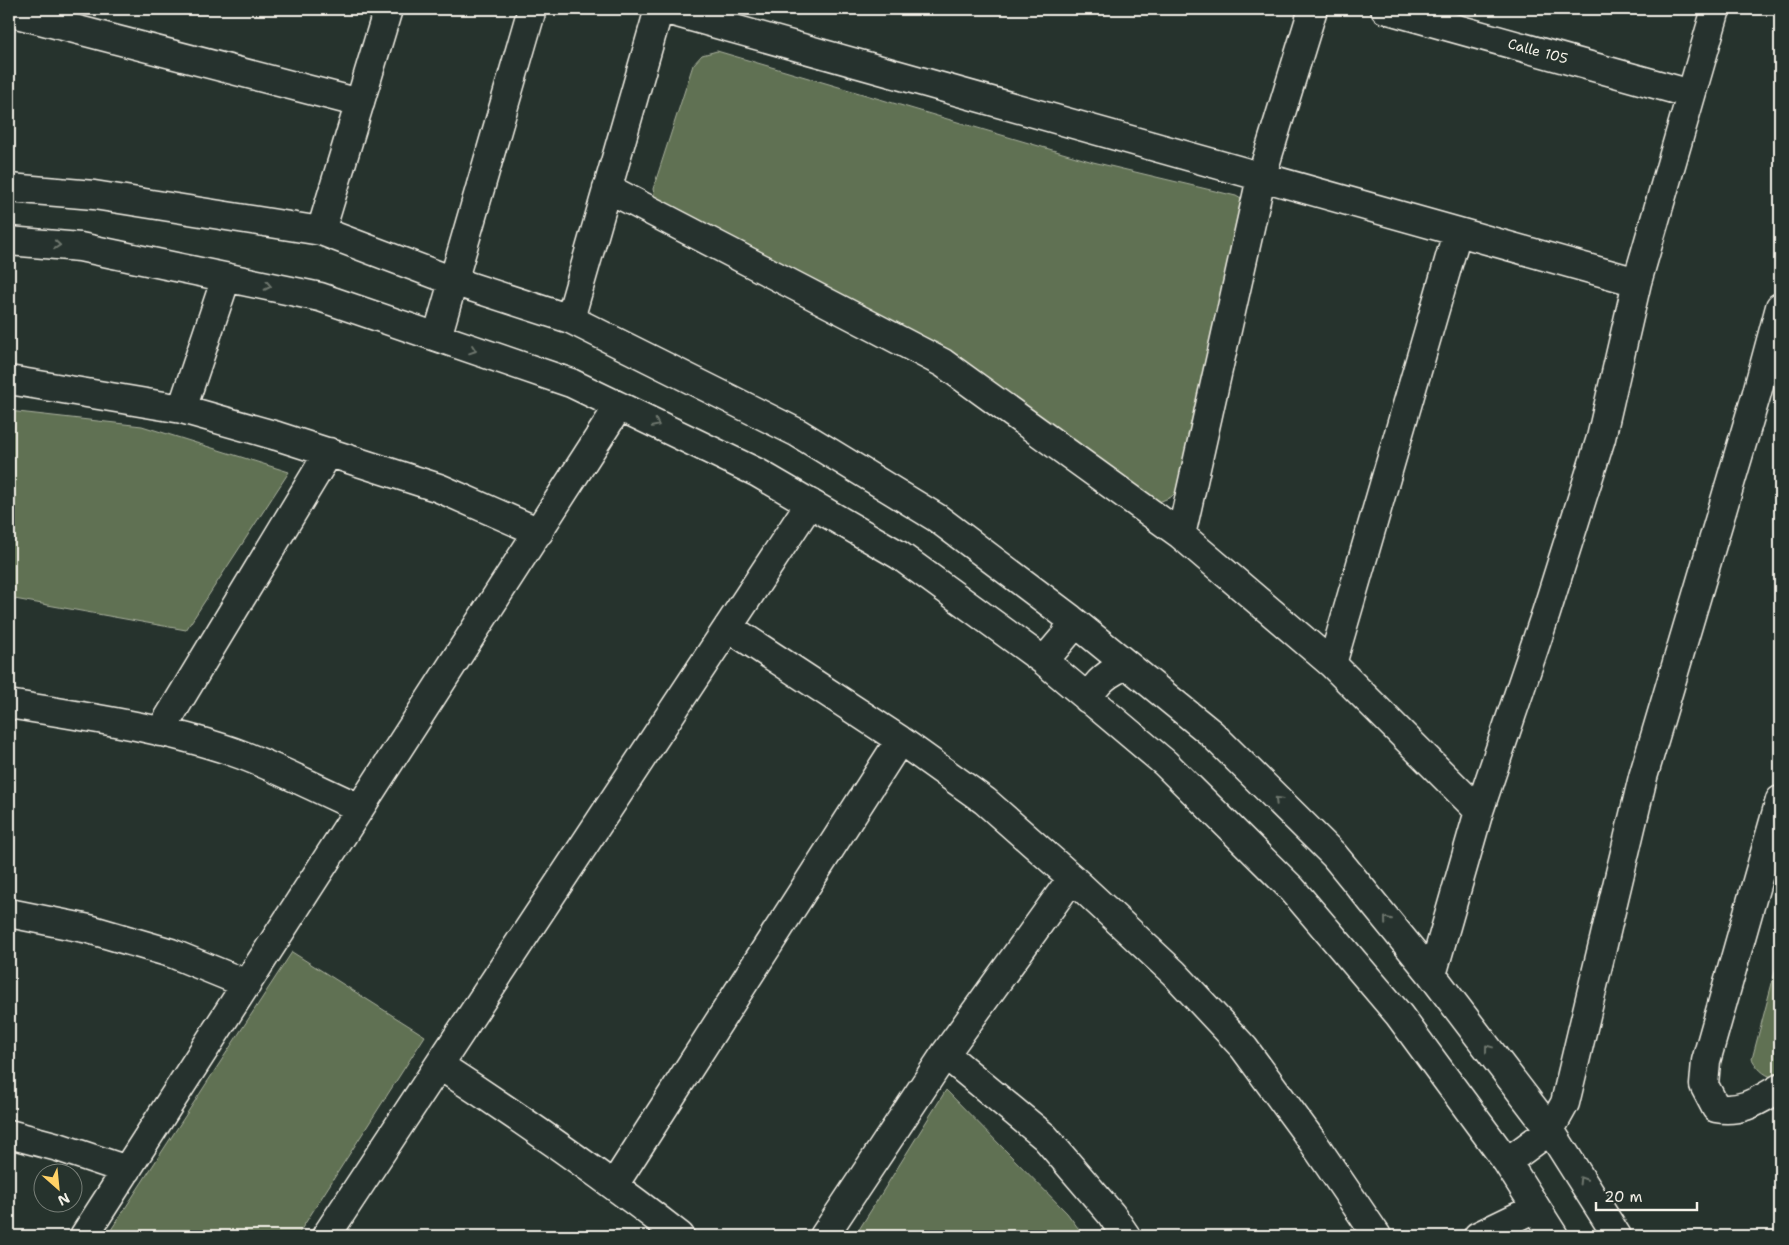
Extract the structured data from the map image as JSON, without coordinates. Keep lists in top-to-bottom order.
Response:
{
  "streets": {
    "street": ["Calle 105"]
  },
  "scale_bar": "20 m",
  "north": "bottom right"
}
